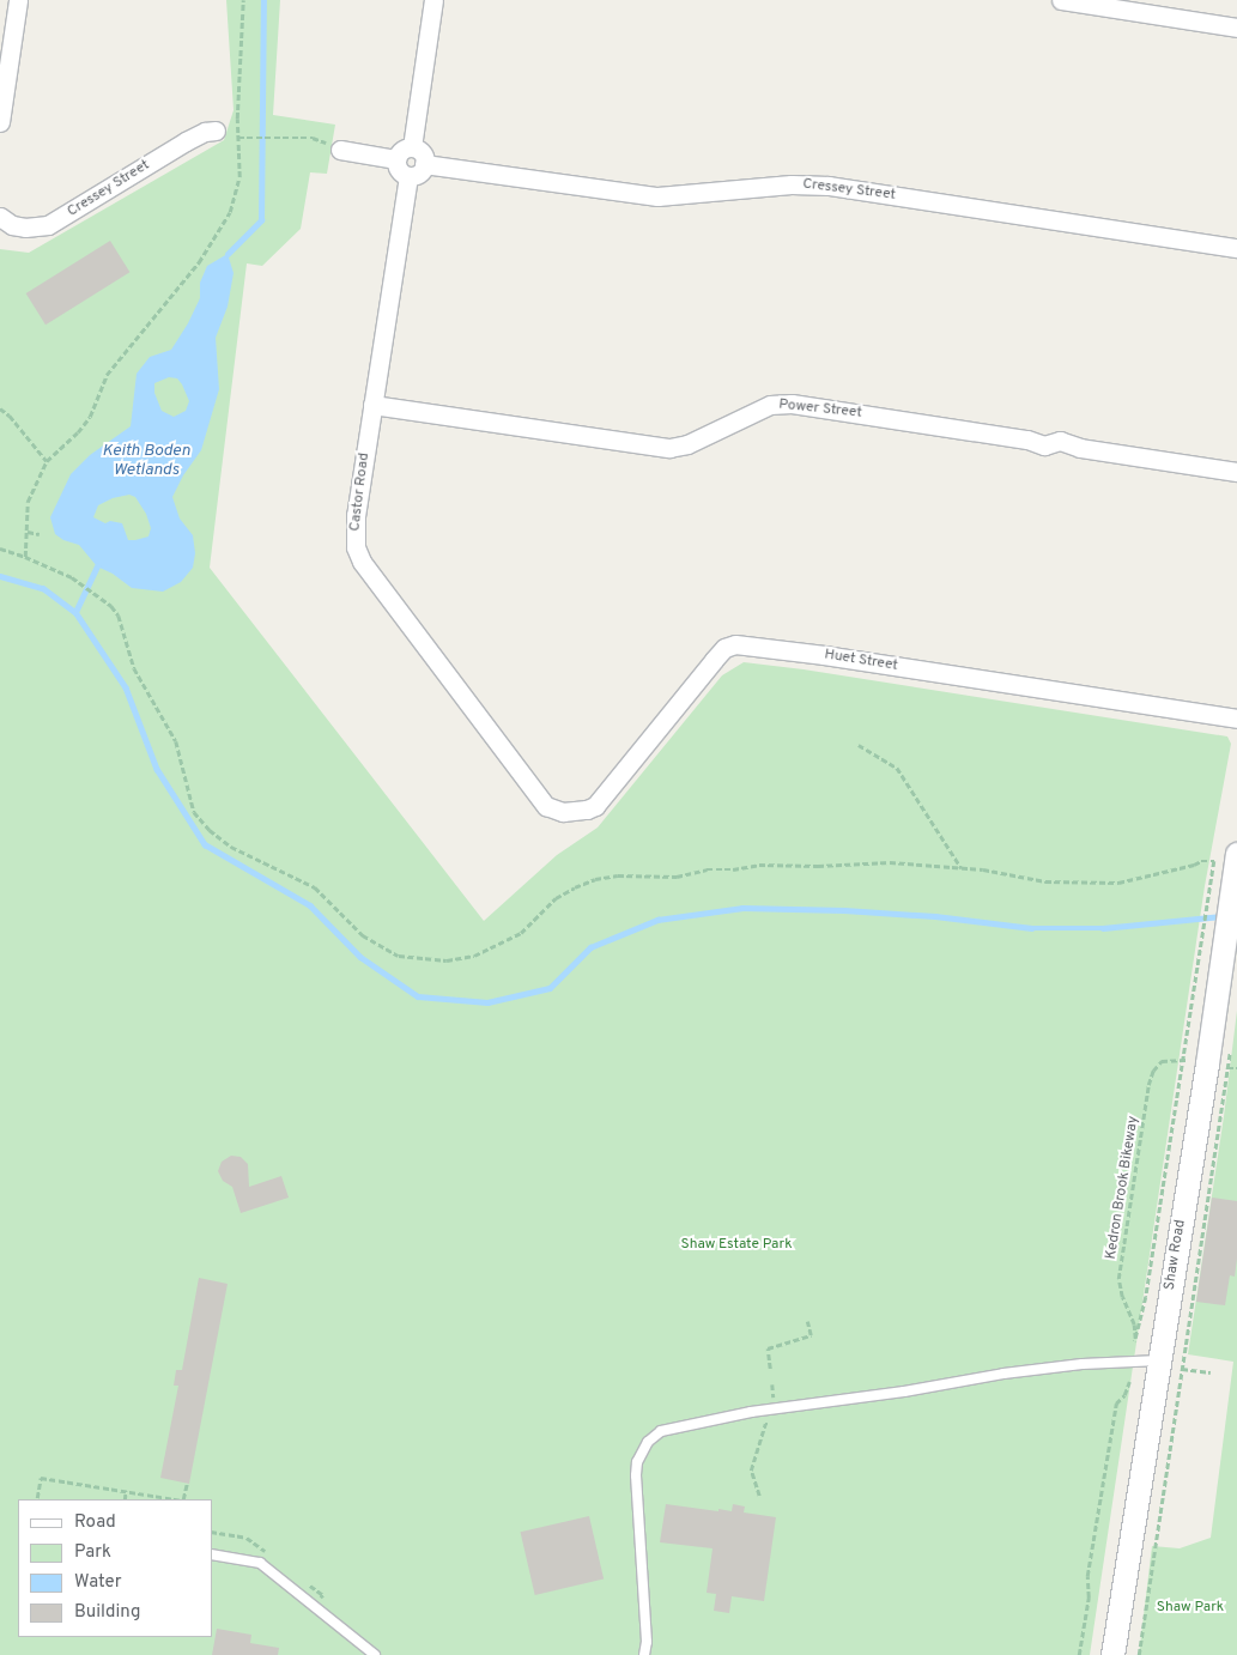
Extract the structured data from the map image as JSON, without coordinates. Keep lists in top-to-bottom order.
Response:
{
  "streets": {
    "street": [
      "Cressey Street",
      "Power Street",
      "Castor Road",
      "Huet Street",
      "Shaw Road"
    ],
    "path": ["Kedron Brook Bikeway"]
  },
  "crossings": [
    ["Cressey Street", "Castor Road"],
    ["Power Street", "Castor Road"],
    ["Castor Road", "Huet Street"]
  ],
  "water": ["Keith Boden Wetlands"],
  "parks": ["Shaw Estate Park", "Shaw Park"],
  "legend": [
    "Road",
    "Park",
    "Water",
    "Building"
  ]
}
